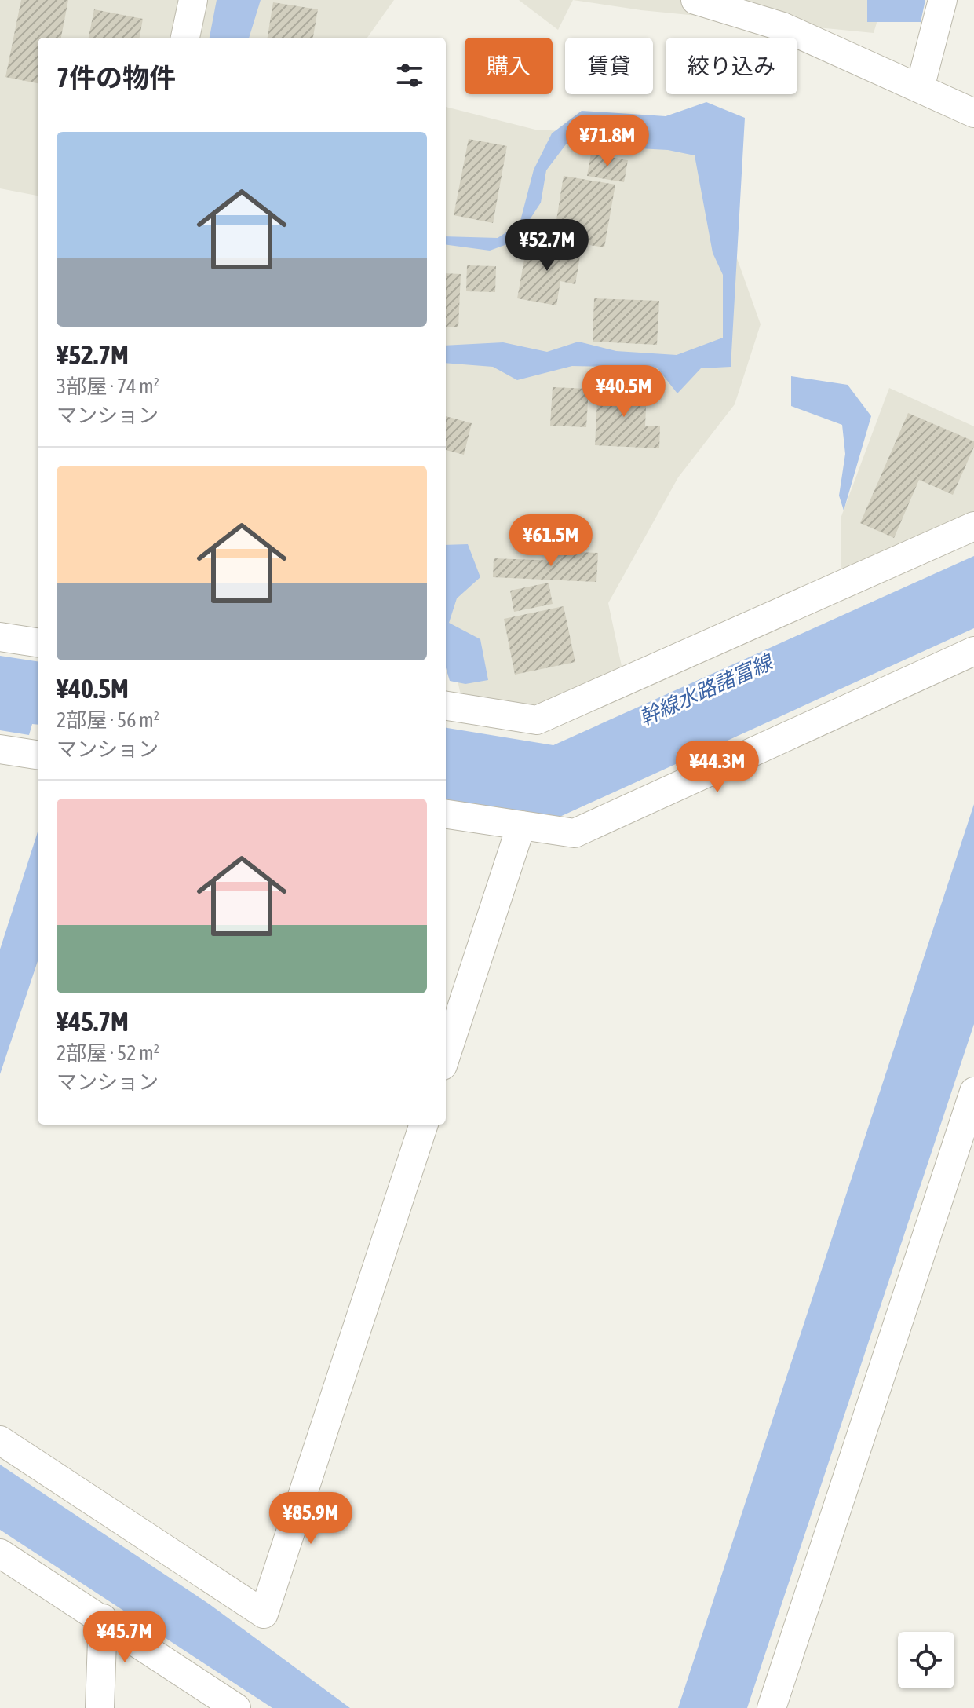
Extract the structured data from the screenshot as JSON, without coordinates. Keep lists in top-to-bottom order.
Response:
{
  "water": ["幹線水路諸富線"],
  "page": {
    "chip": ["購入", "賃貸", "絞り込み"],
    "heading": "7件の物件",
    "list": [
      {
        "name": "¥52.7M",
        "note": "3部屋 · 74 m² · マンション"
      },
      {
        "name": "¥40.5M",
        "note": "2部屋 · 56 m² · マンション"
      },
      {
        "name": "¥45.7M",
        "note": "2部屋 · 52 m² · マンション"
      }
    ],
    "price": [
      "¥71.8M",
      "¥52.7M",
      "¥40.5M",
      "¥61.5M",
      "¥44.3M",
      "¥85.9M",
      "¥45.7M"
    ]
  }
}
